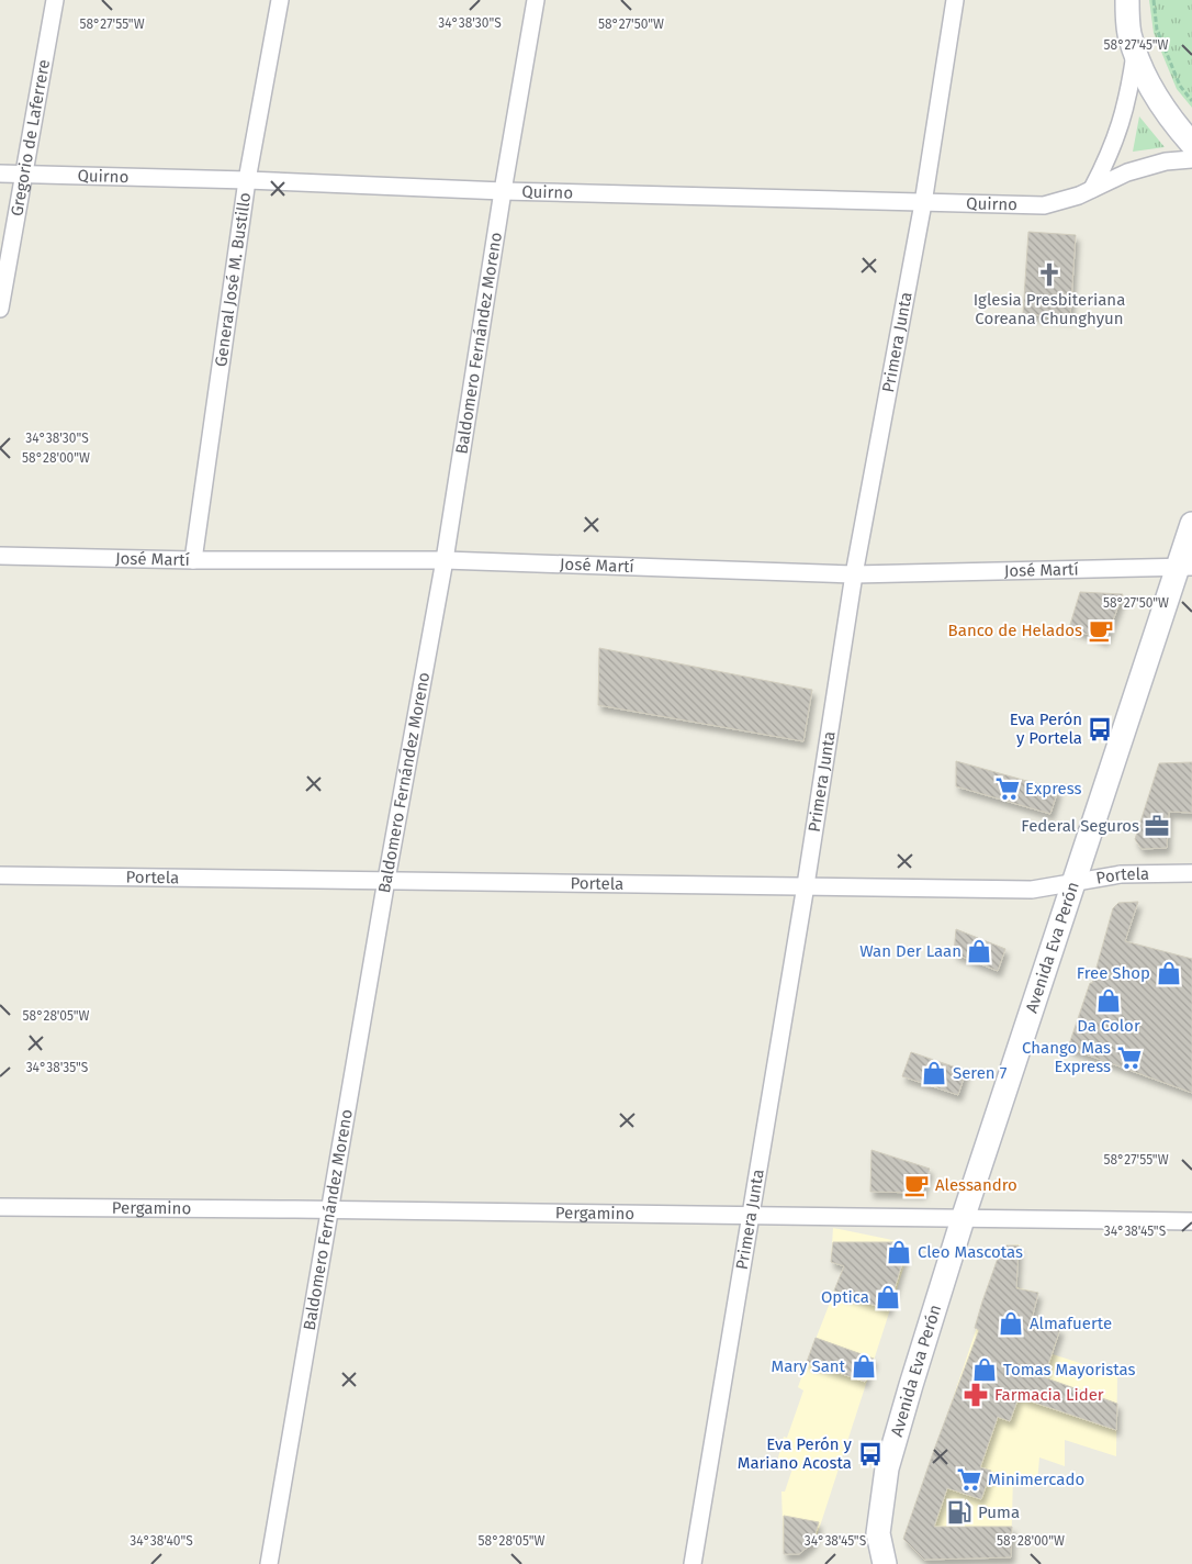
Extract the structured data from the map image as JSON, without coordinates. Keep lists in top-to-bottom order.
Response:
{
  "streets": {
    "main road": ["Avenida Eva Perón"],
    "street": [
      "Gregorio de Laferrere",
      "Quirno",
      "General José M. Bustillo",
      "Baldomero Fernández Moreno",
      "Primera Junta",
      "José Martí",
      "Portela",
      "Pergamino"
    ]
  },
  "crossings": [
    ["Gregorio de Laferrere", "Quirno"],
    ["Quirno", "General José M. Bustillo"],
    ["Quirno", "Baldomero Fernández Moreno"],
    ["Quirno", "Primera Junta"],
    ["General José M. Bustillo", "José Martí"],
    ["Baldomero Fernández Moreno", "José Martí"],
    ["Baldomero Fernández Moreno", "Portela"],
    ["Baldomero Fernández Moreno", "Pergamino"],
    ["Primera Junta", "José Martí"],
    ["Primera Junta", "Portela"],
    ["Primera Junta", "Pergamino"],
    ["José Martí", "Avenida Eva Perón"],
    ["Portela", "Avenida Eva Perón"],
    ["Avenida Eva Perón", "Pergamino"]
  ],
  "places": {
    "church": ["Iglesia Presbiteriana Coreana Chunghyun"],
    "cafe": ["Banco de Helados", "Alessandro"],
    "bus stop": ["Eva Perón y Portela", "Eva Perón y Mariano Acosta"],
    "supermarket": ["Express", "Chango Mas Express", "Minimercado"],
    "office": ["Federal Seguros"],
    "shop": [
      "Wan Der Laan",
      "Free Shop",
      "Da Color",
      "Seren 7",
      "Cleo Mascotas",
      "Optica",
      "Almafuerte",
      "Mary Sant",
      "Tomas Mayoristas"
    ],
    "pharmacy": ["Farmacia Lider"],
    "fuel station": ["Puma"]
  },
  "coordinates": [
    "34°38'30\"S",
    "58°27'55\"W",
    "58°27'50\"W",
    "58°27'45\"W",
    "58°28'00\"W",
    "58°28'05\"W",
    "34°38'35\"S",
    "34°38'45\"S",
    "34°38'40\"S"
  ]
}
